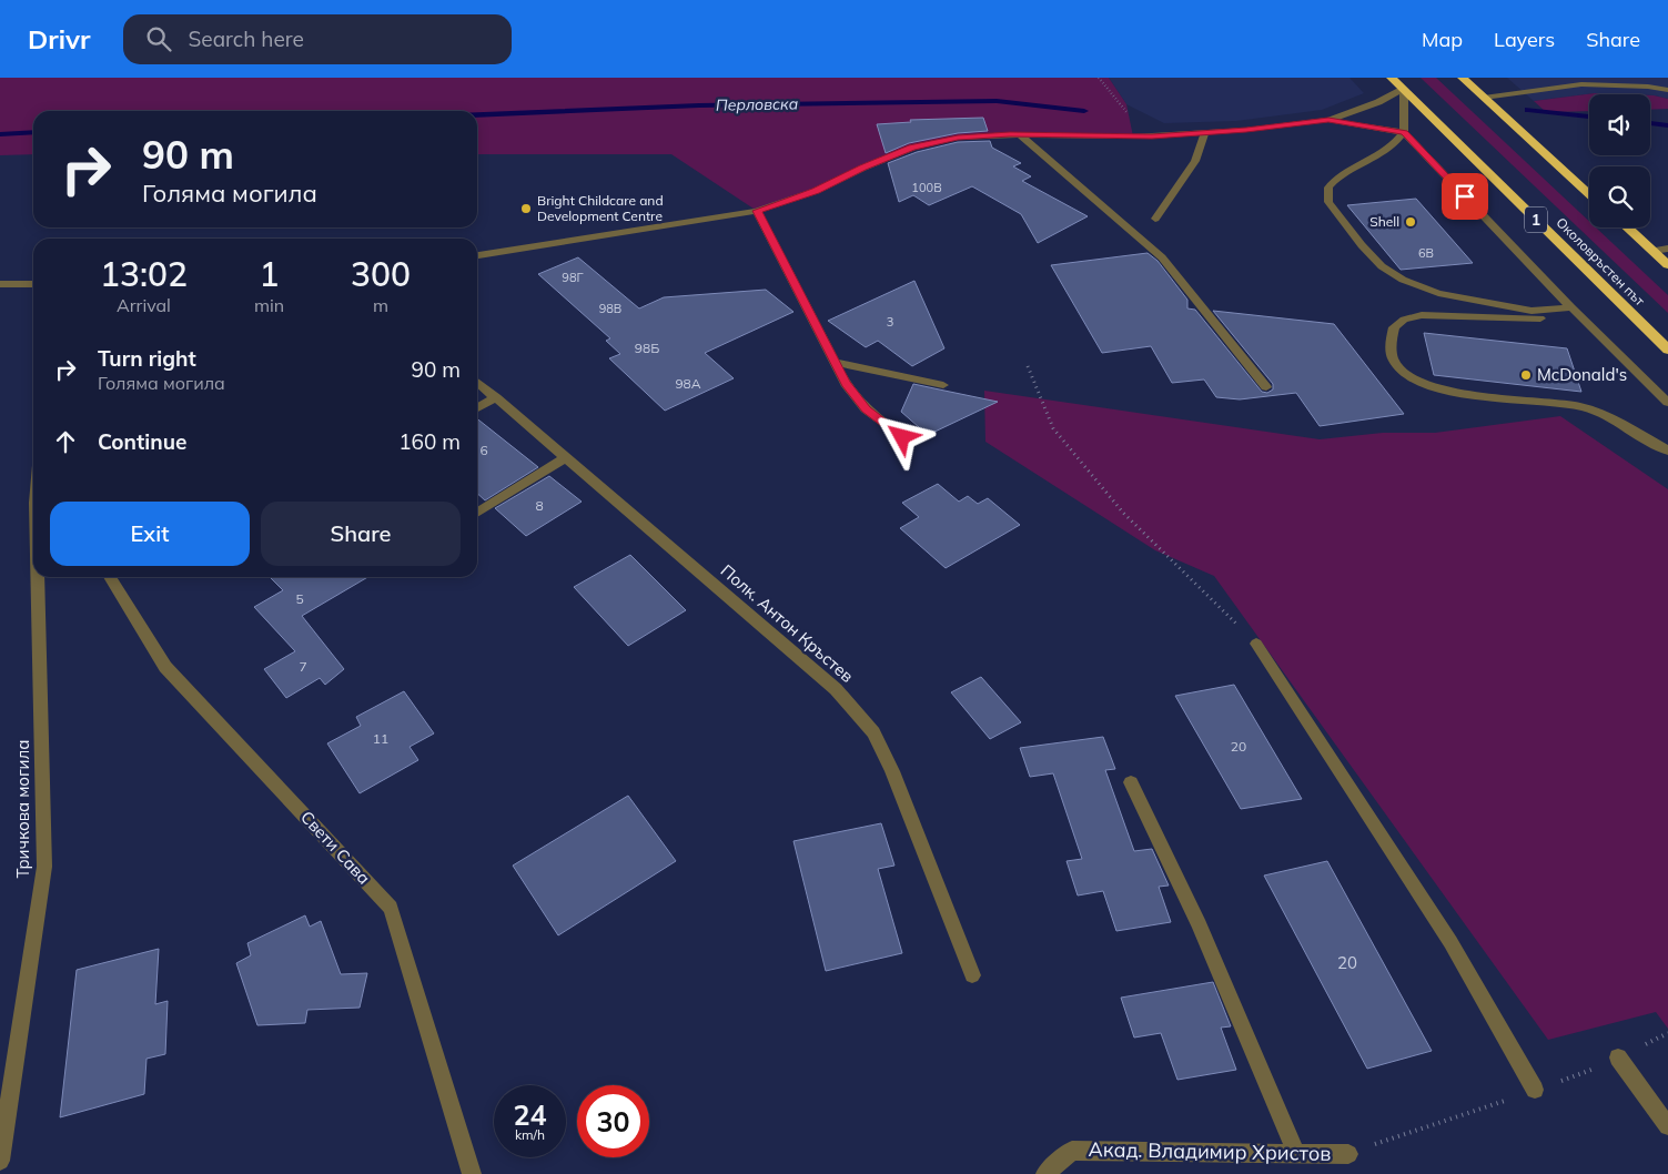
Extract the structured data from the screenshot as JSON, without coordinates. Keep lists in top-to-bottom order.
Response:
{
  "streets": {
    "highway": ["1", "Околовръстен път"],
    "street": [
      "Полк. Антон Кръстев",
      "Тричкова могила",
      "Свети Сава",
      "Акад. Владимир Христов"
    ]
  },
  "water": ["Перловска"],
  "places": ["Bright Childcare and Development Centre", "Shell", "McDonald's"],
  "house_numbers": [
    "100В",
    "6В",
    "98Г",
    "98В",
    "3",
    "98Б",
    "98А",
    "6",
    "8",
    "5",
    "7",
    "11",
    "20",
    "20"
  ],
  "page": {
    "header": "Drivr",
    "search": "Search here",
    "nav": ["Map", "Layers", "Share"],
    "turn": ["90 m", "Голяма могила"],
    "eta": [
      "13:02",
      "Arrival",
      "1",
      "min",
      "300",
      "m"
    ],
    "list": [
      {
        "name": "Turn right",
        "note": "Голяма могила",
        "value": "90 m"
      },
      {
        "name": "Continue",
        "value": "160 m"
      }
    ],
    "buttons": ["Exit", "Share"],
    "speed": "24 km/h",
    "limit": "30"
  }
}
